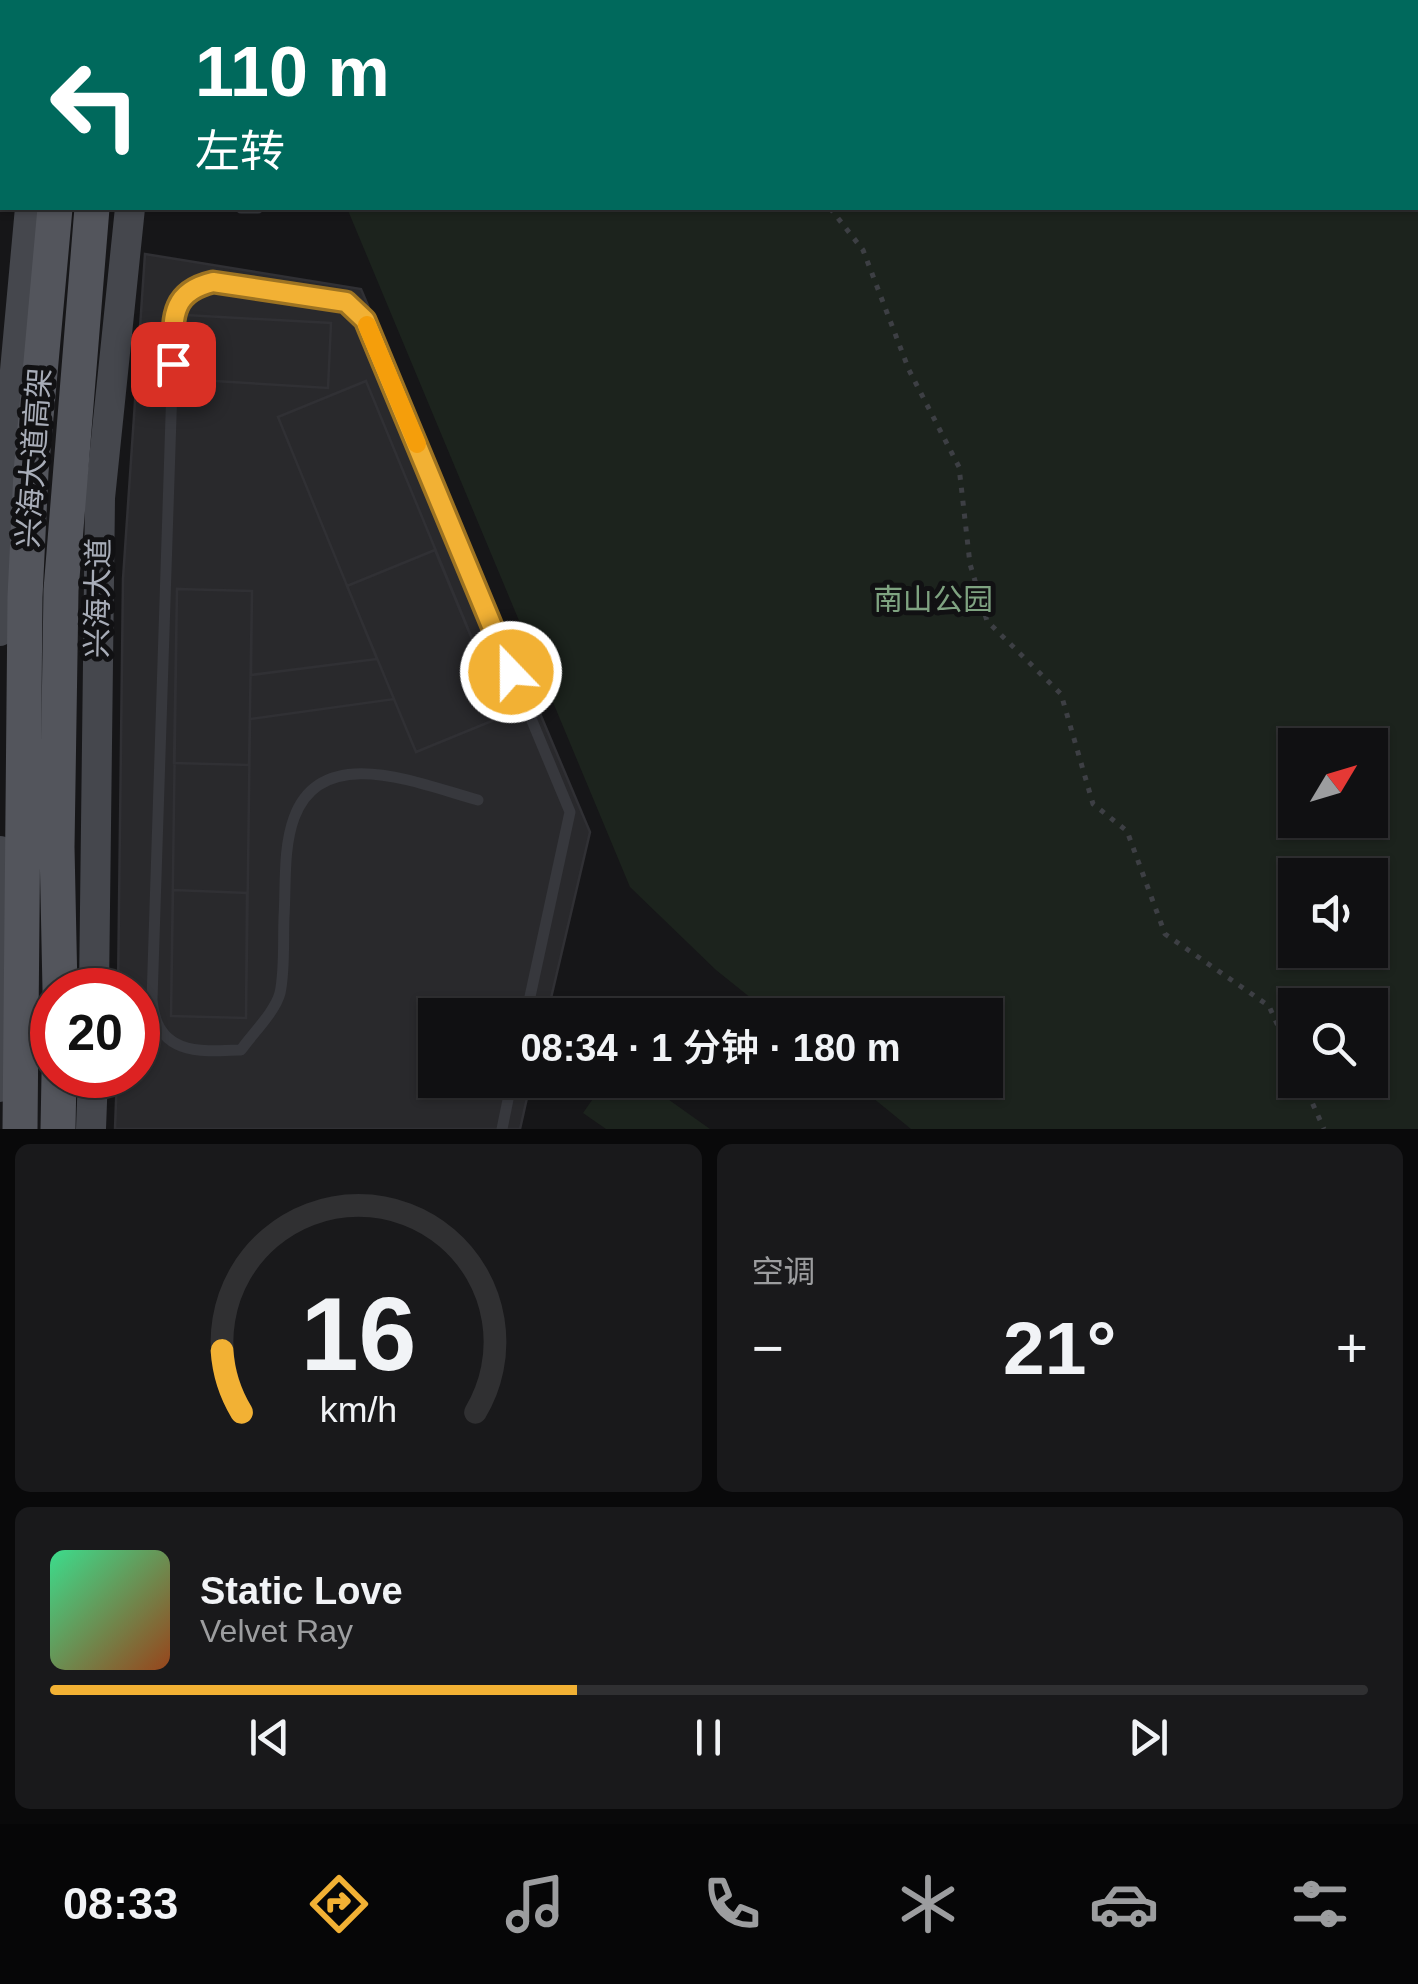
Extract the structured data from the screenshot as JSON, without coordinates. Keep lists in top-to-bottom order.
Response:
{
  "streets": {
    "main road": ["兴海大道高架"],
    "street": ["兴海大道"]
  },
  "parks": ["南山公园"],
  "north": "top right",
  "page": {
    "turn": ["110 m", "左转"],
    "limit": "20",
    "trip": "08:34 · 1 分钟 · 180 m",
    "tile": "空调",
    "heat": ["−", "21°", "+"],
    "song": ["Static Love", "Velvet Ray"],
    "tabs": "08:33",
    "gauge": ["16", "km/h"]
  }
}
